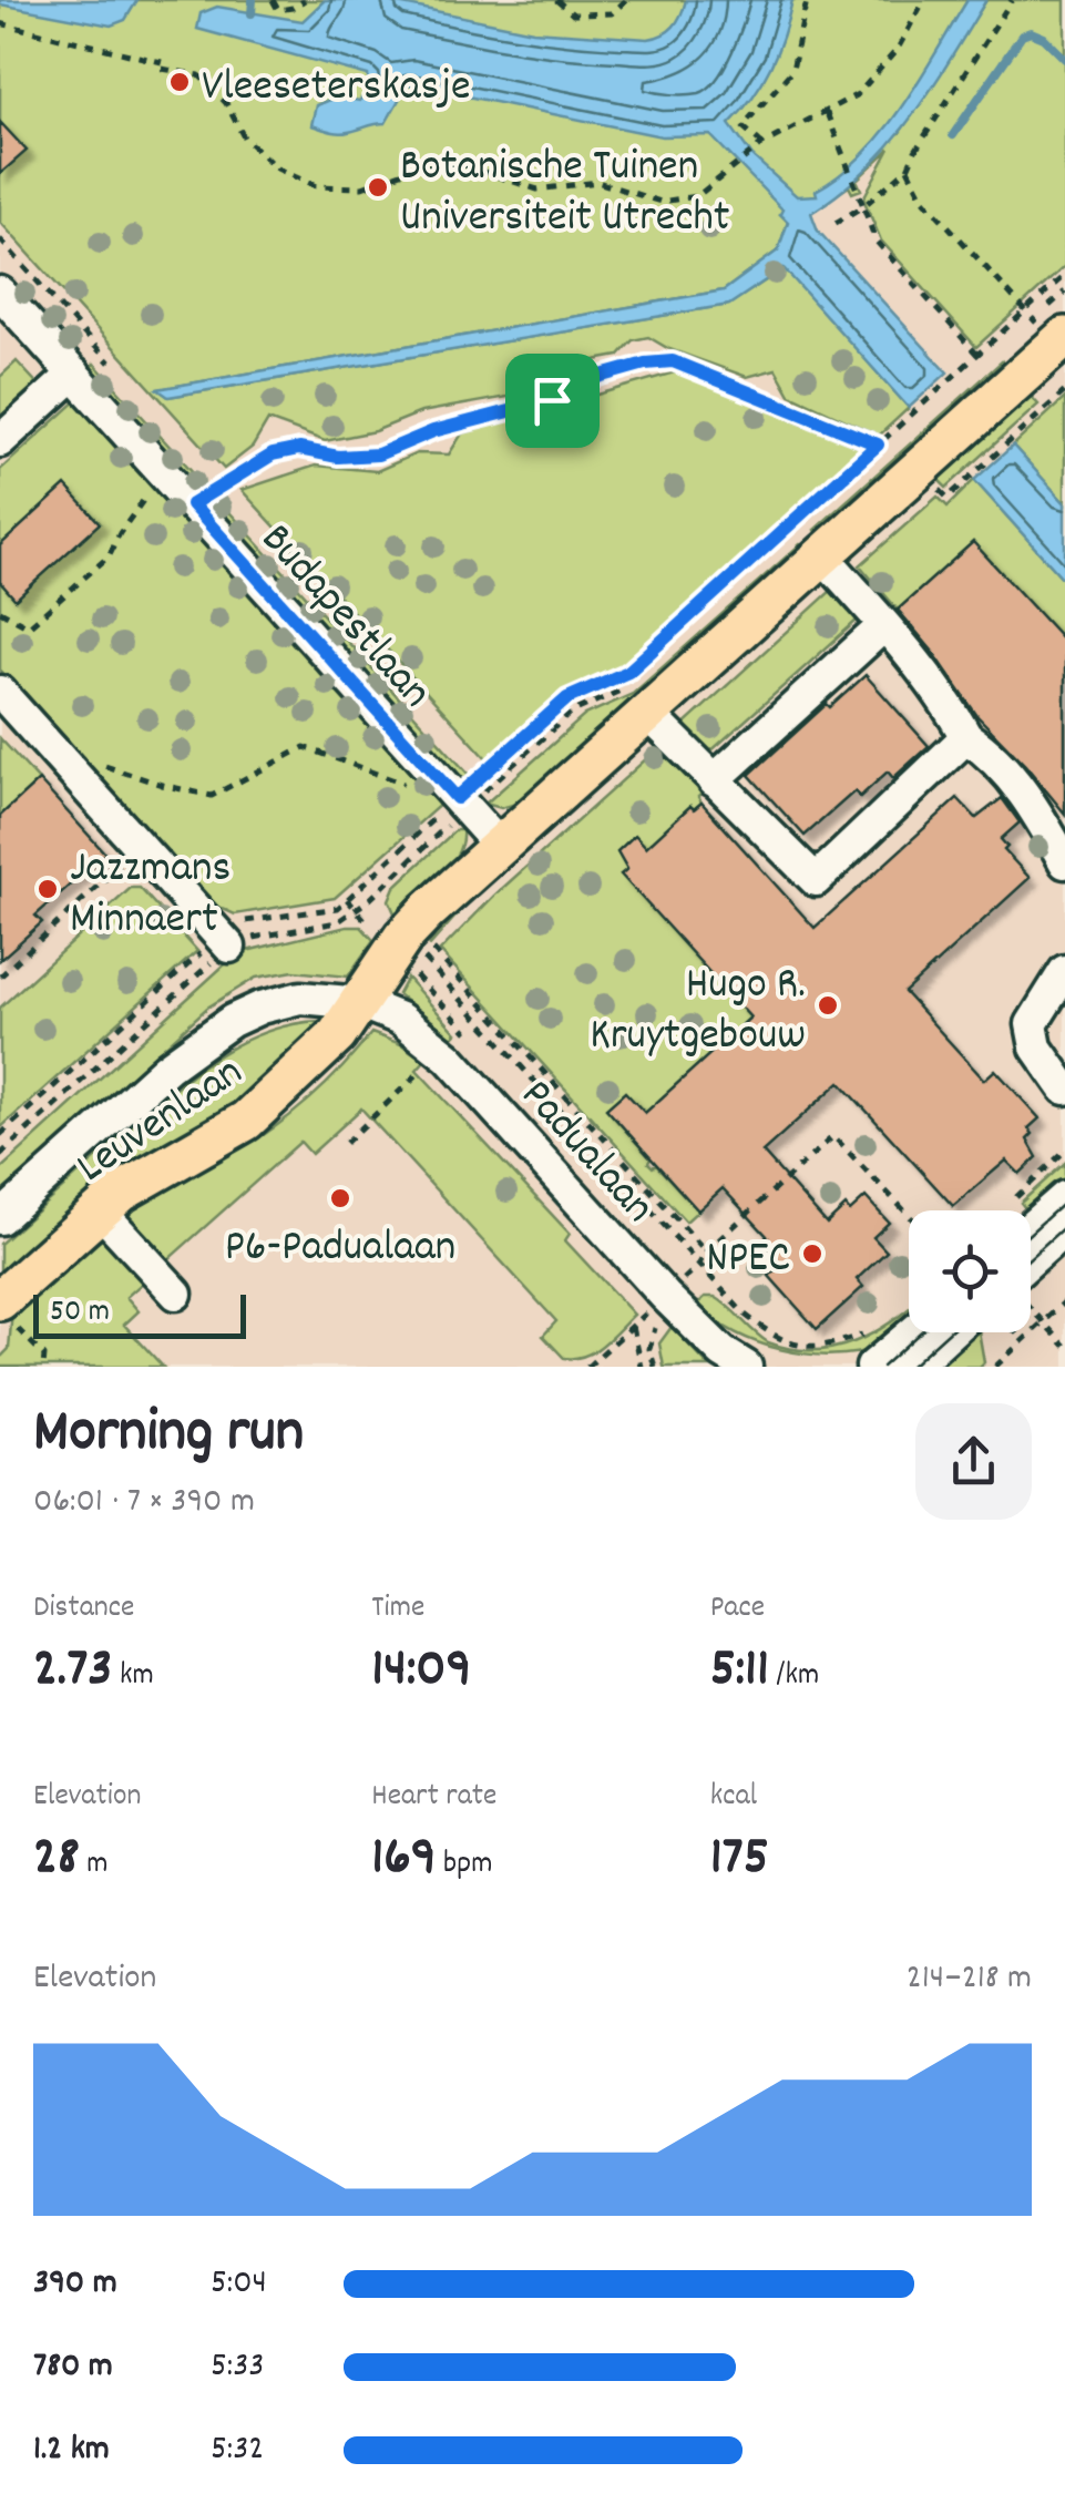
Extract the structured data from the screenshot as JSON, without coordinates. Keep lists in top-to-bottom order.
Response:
{
  "streets": {
    "main road": ["Leuvenlaan"],
    "street": ["Budapestlaan", "Padualaan"]
  },
  "crossings": [
    ["Budapestlaan", "Leuvenlaan"],
    ["Leuvenlaan", "Padualaan"]
  ],
  "places": [
    "Vleeseterskasje",
    "Botanische Tuinen Universiteit Utrecht",
    "Jazzmans Minnaert",
    "Hugo R. Kruytgebouw",
    "P6-Padualaan",
    "NPEC"
  ],
  "scale_bar": "50 m",
  "page": {
    "scale": "50 m",
    "heading": ["Morning run", "06:01 · 7 × 390 m"],
    "stats": [
      ["Distance", "2.73 km"],
      ["Time", "14:09"],
      ["Pace", "5:11 /km"],
      ["Elevation", "28 m"],
      ["Heart rate", "169 bpm"],
      ["kcal", "175"]
    ],
    "chart": ["Elevation", "214–218 m"],
    "list": [
      {
        "name": "390 m",
        "note": "5:04"
      },
      {
        "name": "780 m",
        "note": "5:33"
      },
      {
        "name": "1.2 km",
        "note": "5:32"
      }
    ]
  }
}
